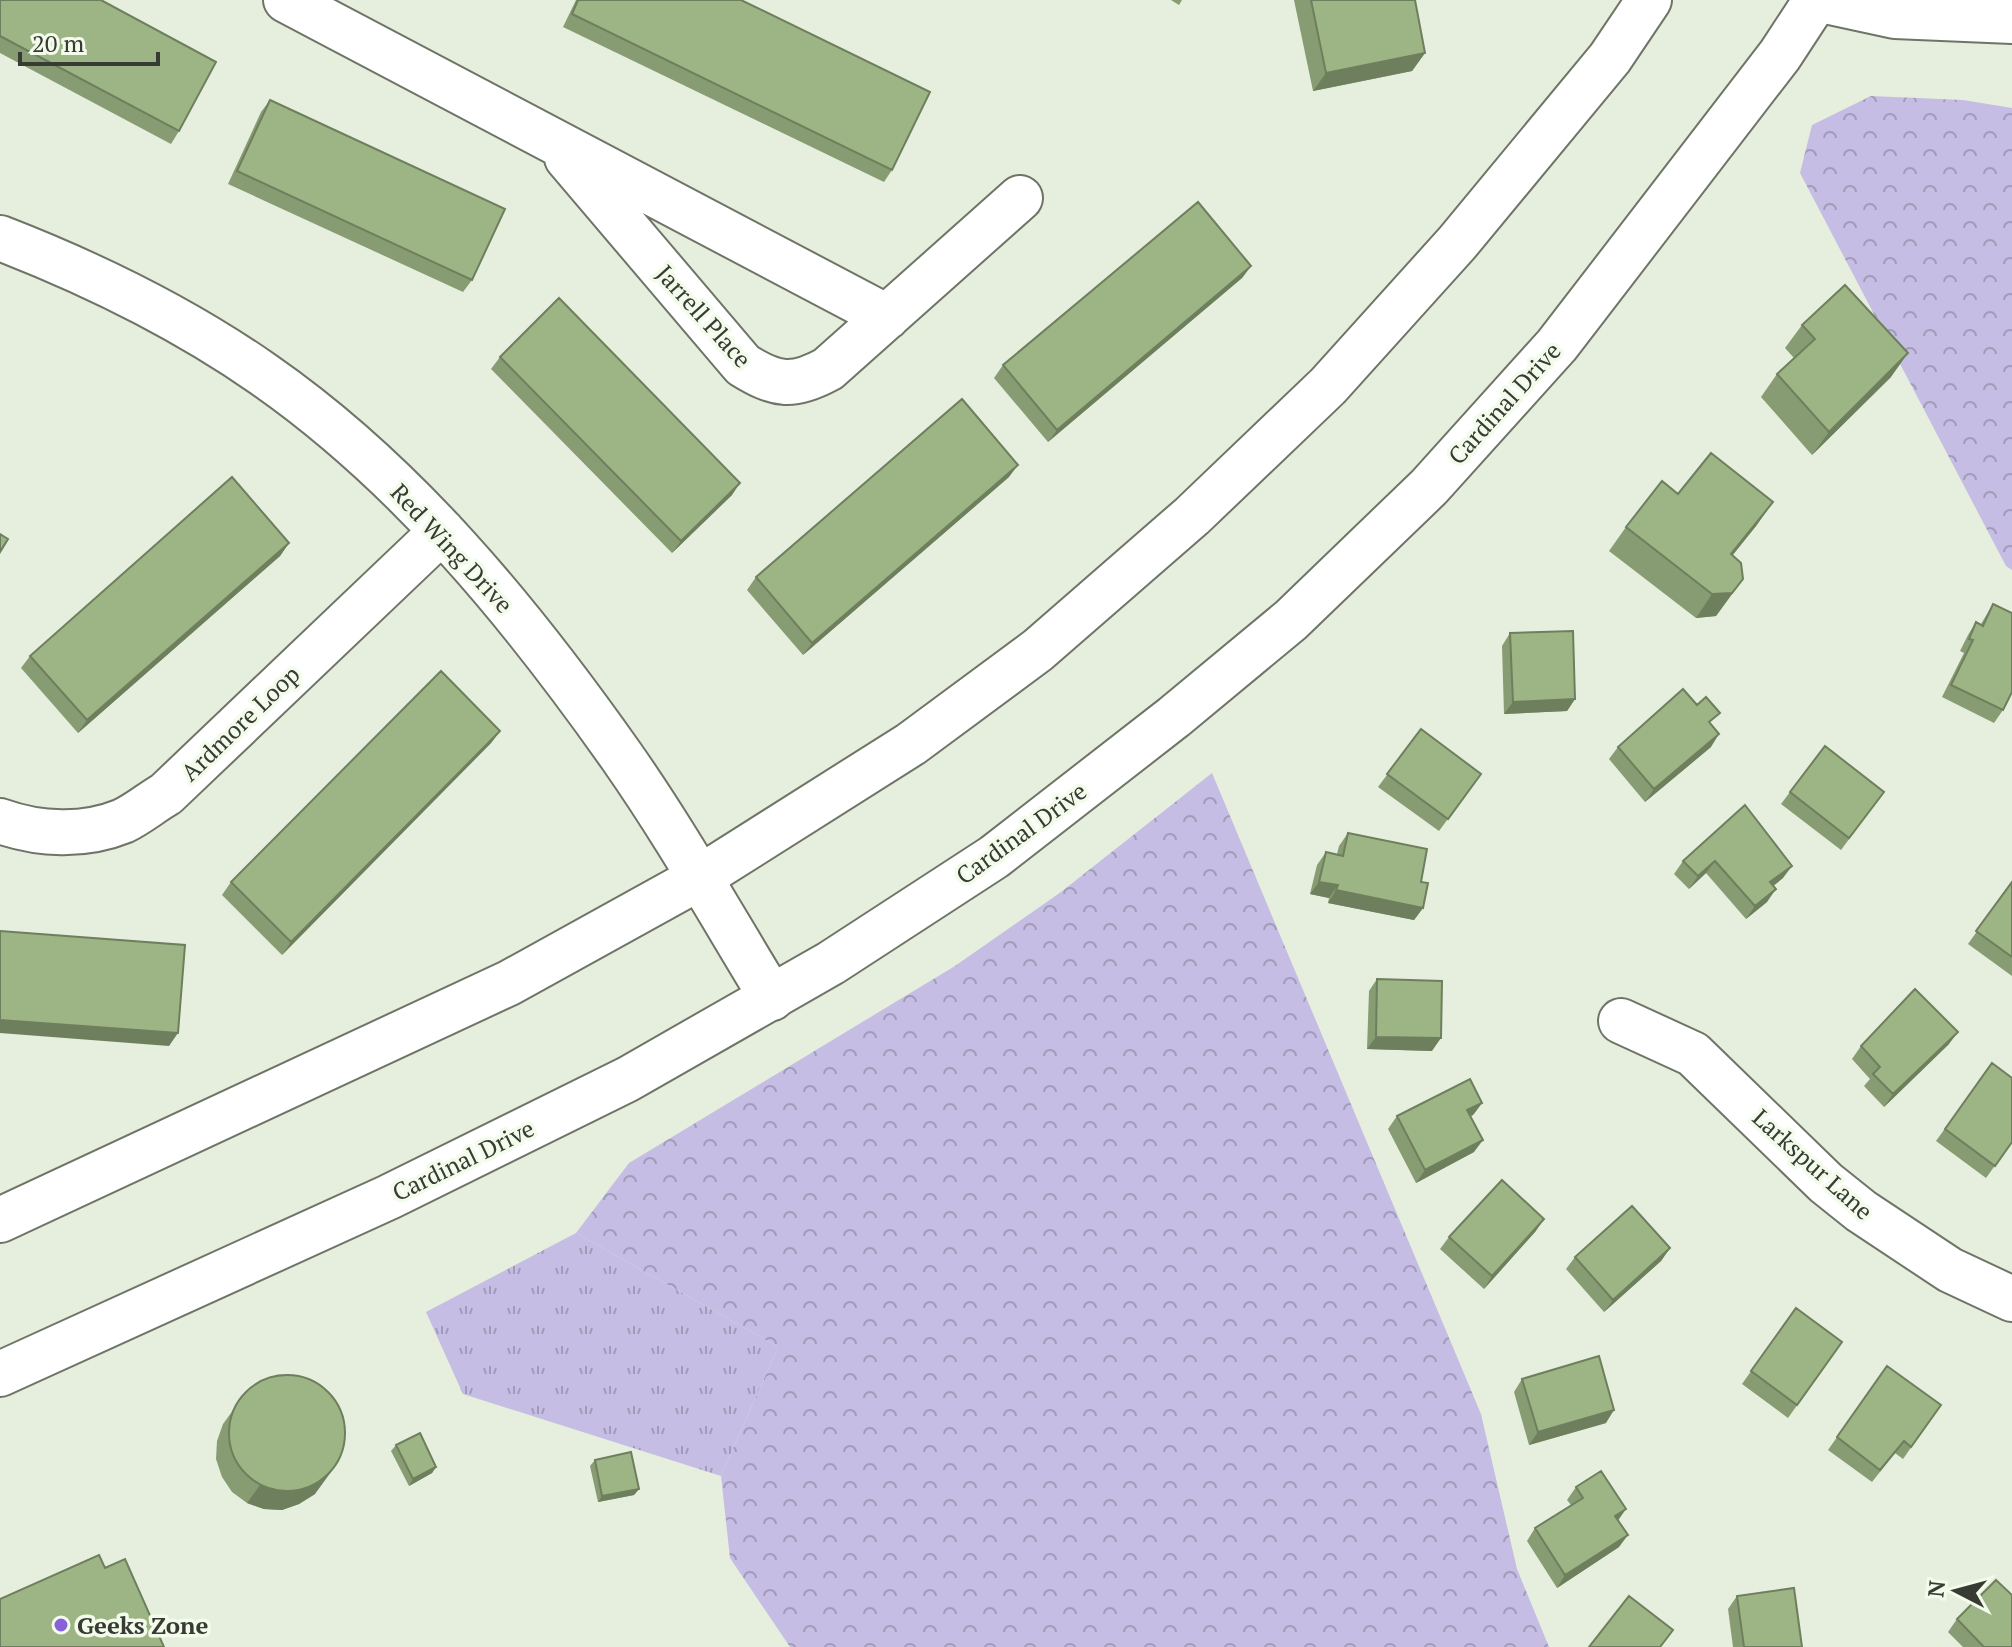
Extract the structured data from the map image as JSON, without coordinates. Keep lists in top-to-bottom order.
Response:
{
  "streets": {
    "main road": [
      "Jarrell Place",
      "Cardinal Drive",
      "Red Wing Drive",
      "Ardmore Loop",
      "Larkspur Lane"
    ]
  },
  "crossings": [
    ["Cardinal Drive", "Red Wing Drive"],
    ["Red Wing Drive", "Ardmore Loop"]
  ],
  "places": ["Geeks Zone"],
  "scale_bar": "20 m",
  "north": "left"
}
